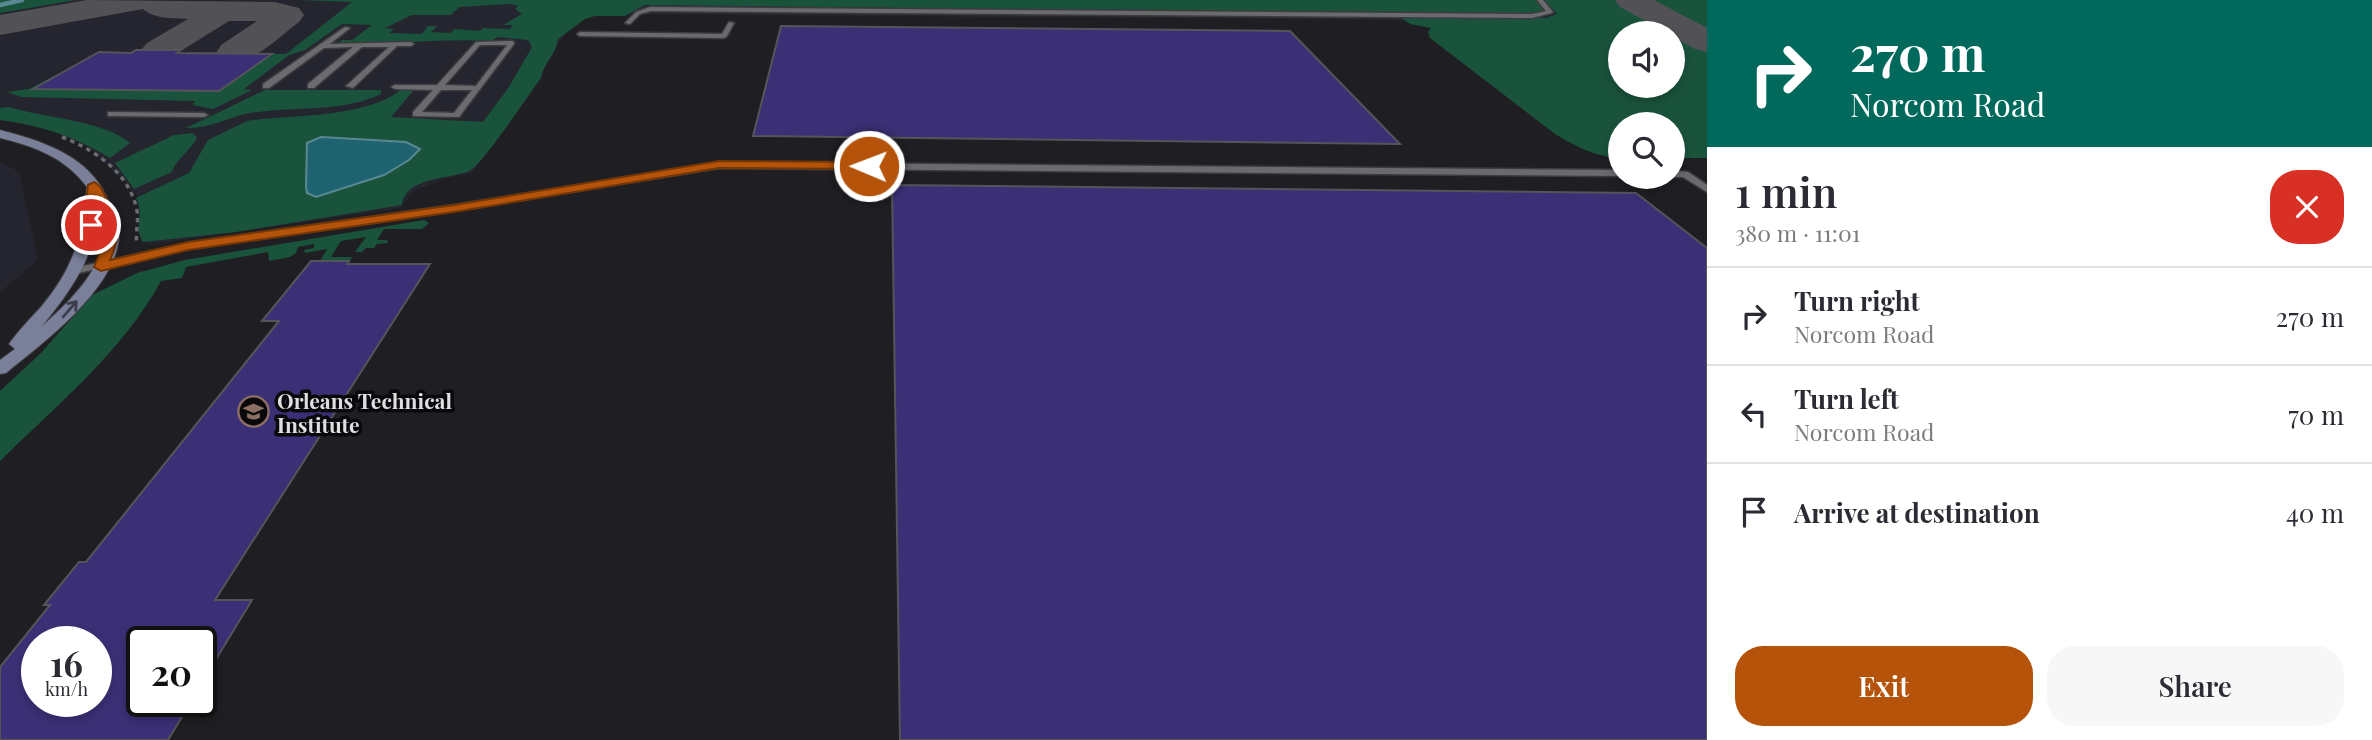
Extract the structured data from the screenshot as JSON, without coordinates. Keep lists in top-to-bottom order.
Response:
{
  "places": {
    "school or university": ["Orleans Technical Institute"]
  },
  "page": {
    "turn": ["270 m", "Norcom Road"],
    "heading": ["1 min", "380 m · 11:01"],
    "list": [
      {
        "name": "Turn right",
        "note": "Norcom Road",
        "value": "270 m"
      },
      {
        "name": "Turn left",
        "note": "Norcom Road",
        "value": "70 m"
      },
      {
        "name": "Arrive at destination",
        "value": "40 m"
      }
    ],
    "speed": "16 km/h",
    "limit": "20",
    "buttons": ["Exit", "Share"]
  }
}
